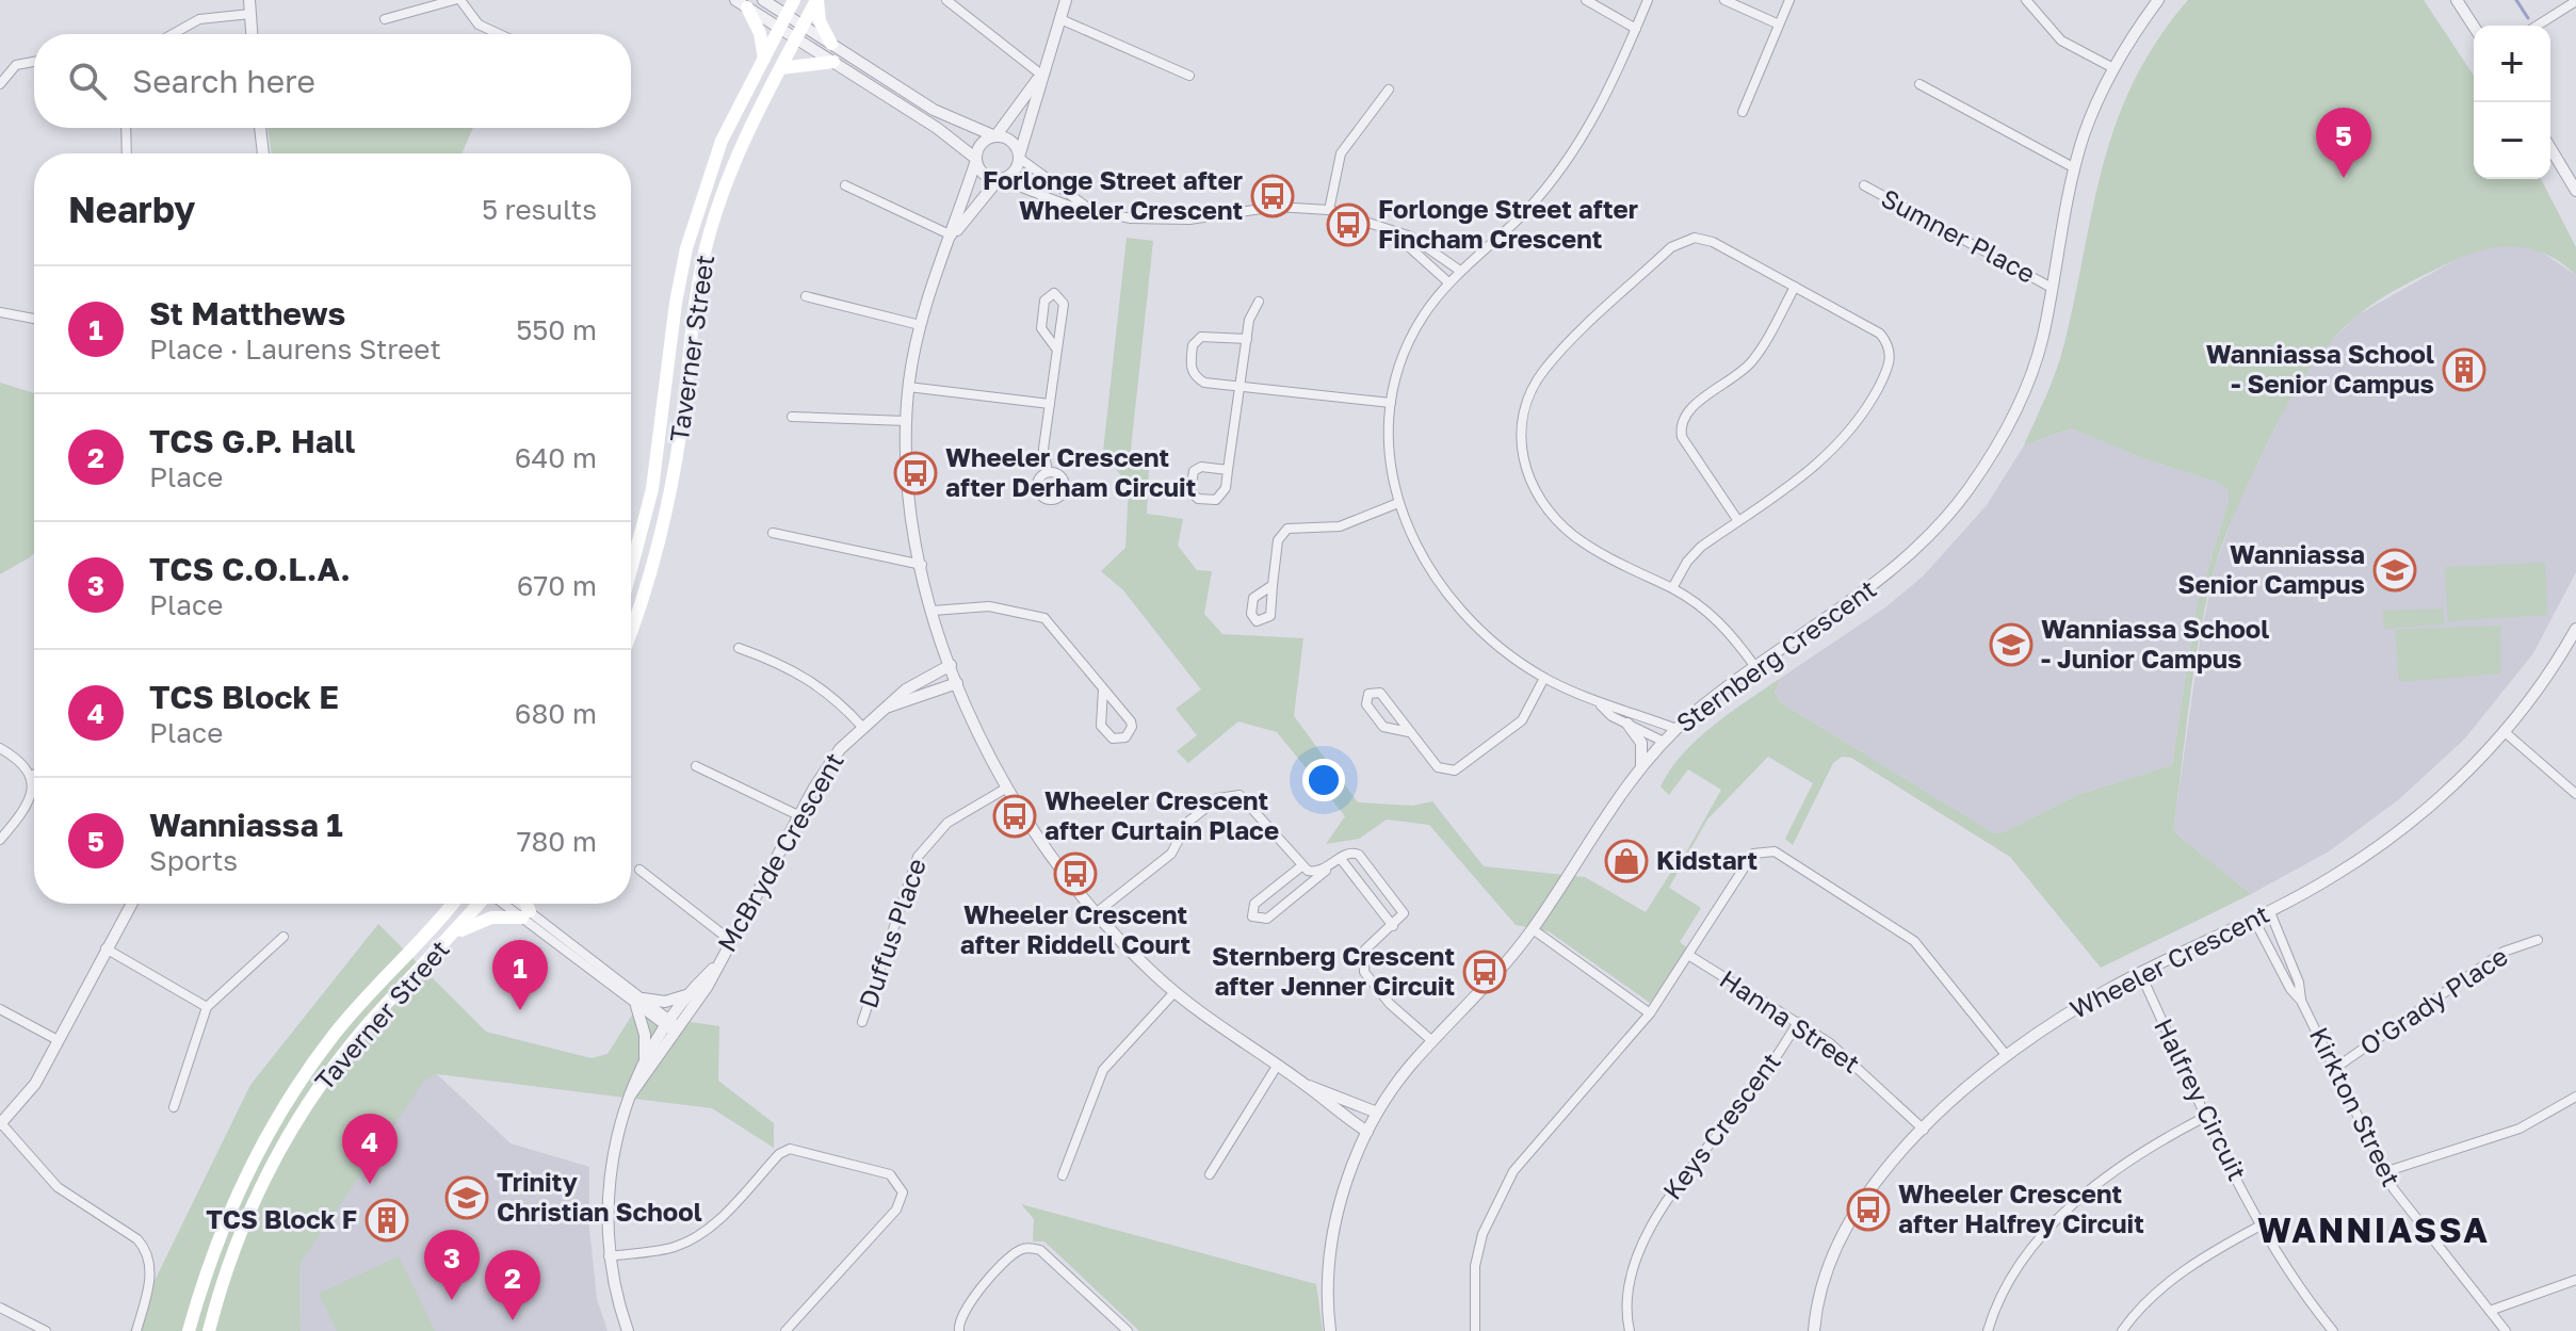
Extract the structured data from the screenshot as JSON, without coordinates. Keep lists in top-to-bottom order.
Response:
{
  "streets": {
    "main road": ["Taverner Street"],
    "street": [
      "Sumner Place",
      "Sternberg Crescent",
      "McBryde Crescent",
      "Duffus Place",
      "Wheeler Crescent",
      "O'Grady Place",
      "Hanna Street",
      "Halfrey Circuit",
      "Kirkton Street",
      "Keys Crescent"
    ]
  },
  "crossings": [
    ["Sumner Place", "Sternberg Crescent"],
    ["Wheeler Crescent", "Hanna Street"],
    ["Wheeler Crescent", "Halfrey Circuit"],
    ["Wheeler Crescent", "Kirkton Street"],
    ["O'Grady Place", "Kirkton Street"],
    ["Hanna Street", "Keys Crescent"]
  ],
  "districts": ["WANNIASSA"],
  "places": {
    "bus stop": [
      "Forlonge Street after Wheeler Crescent",
      "Forlonge Street after Fincham Crescent",
      "Wheeler Crescent after Derham Circuit",
      "Wheeler Crescent after Curtain Place",
      "Wheeler Crescent after Riddell Court",
      "Sternberg Crescent after Jenner Circuit",
      "Wheeler Crescent after Halfrey Circuit"
    ],
    "building": ["Wanniassa School - Senior Campus", "TCS Block F"],
    "school or university": ["Wanniassa Senior Campus", "Wanniassa School - Junior Campus", "Trinity Christian School"],
    "shop": ["Kidstart"]
  },
  "page": {
    "map_buttons": ["+", "−"],
    "search": "Search here",
    "pins": [
      "5",
      "1",
      "4",
      "3",
      "2"
    ],
    "heading": ["Nearby", "5 results"],
    "list": [
      {
        "mark": "1",
        "name": "St Matthews",
        "note": "Place · Laurens Street",
        "value": "550 m"
      },
      {
        "mark": "2",
        "name": "TCS G.P. Hall",
        "note": "Place",
        "value": "640 m"
      },
      {
        "mark": "3",
        "name": "TCS C.O.L.A.",
        "note": "Place",
        "value": "670 m"
      },
      {
        "mark": "4",
        "name": "TCS Block E",
        "note": "Place",
        "value": "680 m"
      },
      {
        "mark": "5",
        "name": "Wanniassa 1",
        "note": "Sports",
        "value": "780 m"
      }
    ]
  }
}
